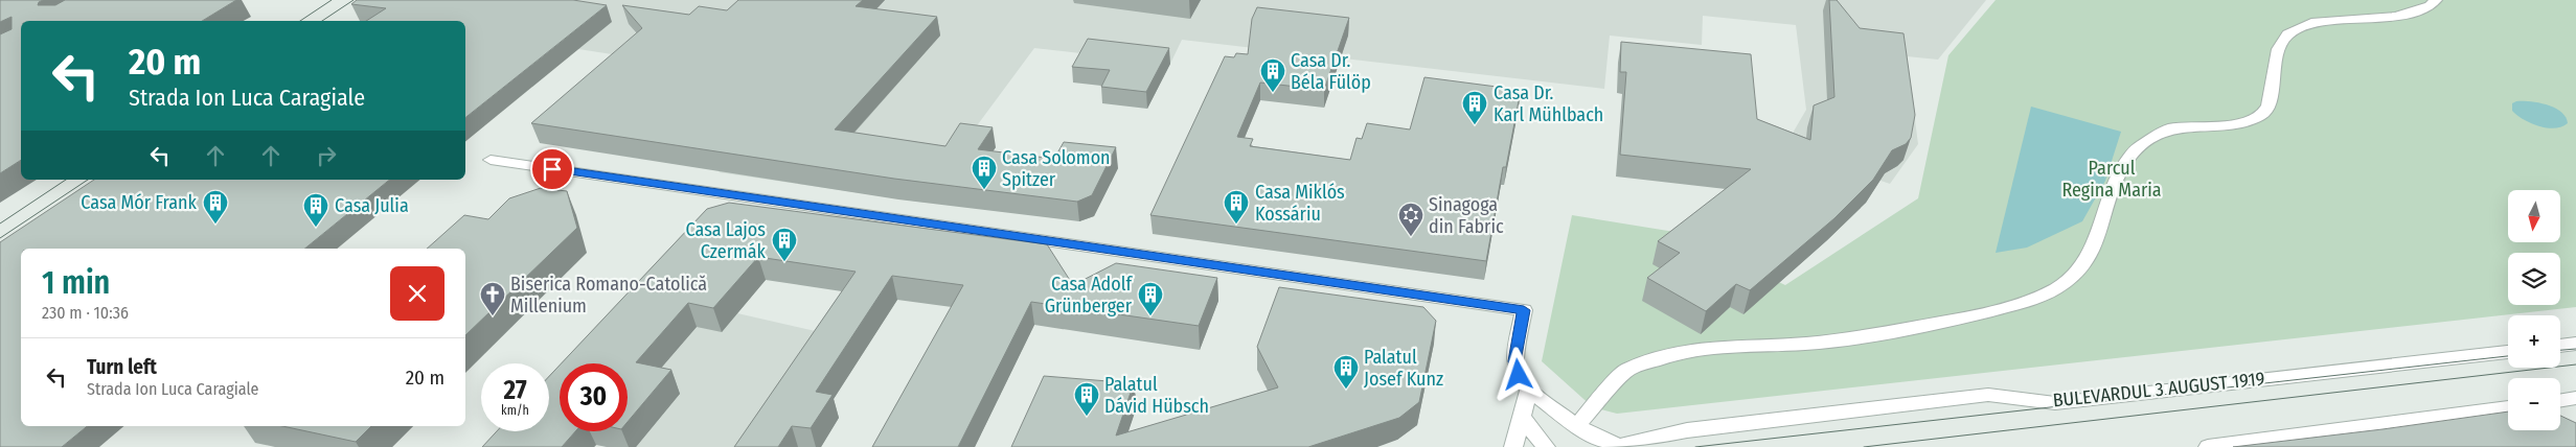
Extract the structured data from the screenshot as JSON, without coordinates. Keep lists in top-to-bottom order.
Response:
{
  "streets": {
    "street": ["BULEVARDUL 3 AUGUST 1919"]
  },
  "parks": ["Parcul Regina Maria"],
  "places": {
    "building": [
      "Casa Dr. Béla Fülöp",
      "Casa Dr. Karl Mühlbach",
      "Casa Solomon Spitzer",
      "Casa Mór Frank",
      "Casa Miklós Kossáriu",
      "Casa Julia",
      "Casa Lajos Czermák",
      "Casa Adolf Grünberger",
      "Palatul Josef Kunz",
      "Palatul Dávid Hübsch"
    ],
    "synagogue": ["Sinagoga din Fabric"],
    "church": ["Biserica Romano-Catolică Millenium"]
  },
  "north": "bottom",
  "page": {
    "turn": ["20 m", "Strada Ion Luca Caragiale"],
    "map_buttons": ["+", "−"],
    "heading": ["1 min", "230 m · 10:36"],
    "list": [
      {
        "name": "Turn left",
        "note": "Strada Ion Luca Caragiale",
        "value": "20 m"
      }
    ],
    "speed": "27 km/h",
    "limit": "30"
  }
}
